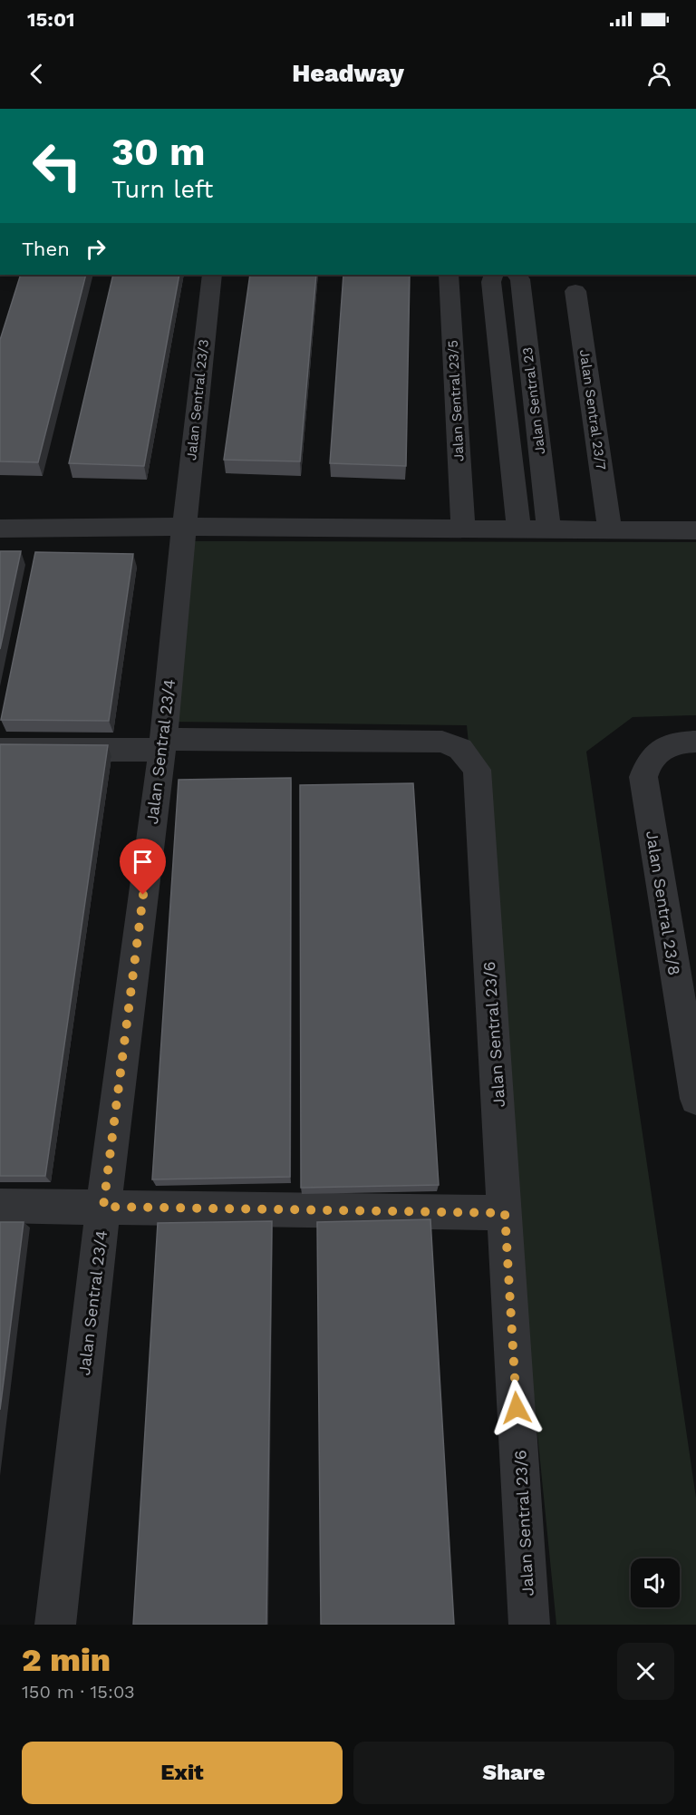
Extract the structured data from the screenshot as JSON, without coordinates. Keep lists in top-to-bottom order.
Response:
{
  "streets": {
    "street": [
      "Jalan Sentral 23/3",
      "Jalan Sentral 23/5",
      "Jalan Sentral 23",
      "Jalan Sentral 23/7",
      "Jalan Sentral 23/4",
      "Jalan Sentral 23/8",
      "Jalan Sentral 23/6"
    ]
  },
  "crossings": [
    ["Jalan Sentral 23/3", "Jalan Sentral 23/4"],
    ["Jalan Sentral 23/4", "Jalan Sentral 23/6"]
  ],
  "page": {
    "status": "15:01",
    "header": "Headway",
    "turn": ["30 m", "Turn left"],
    "then": "Then",
    "heading": ["2 min", "150 m · 15:03"],
    "buttons": ["Exit", "Share"]
  }
}
